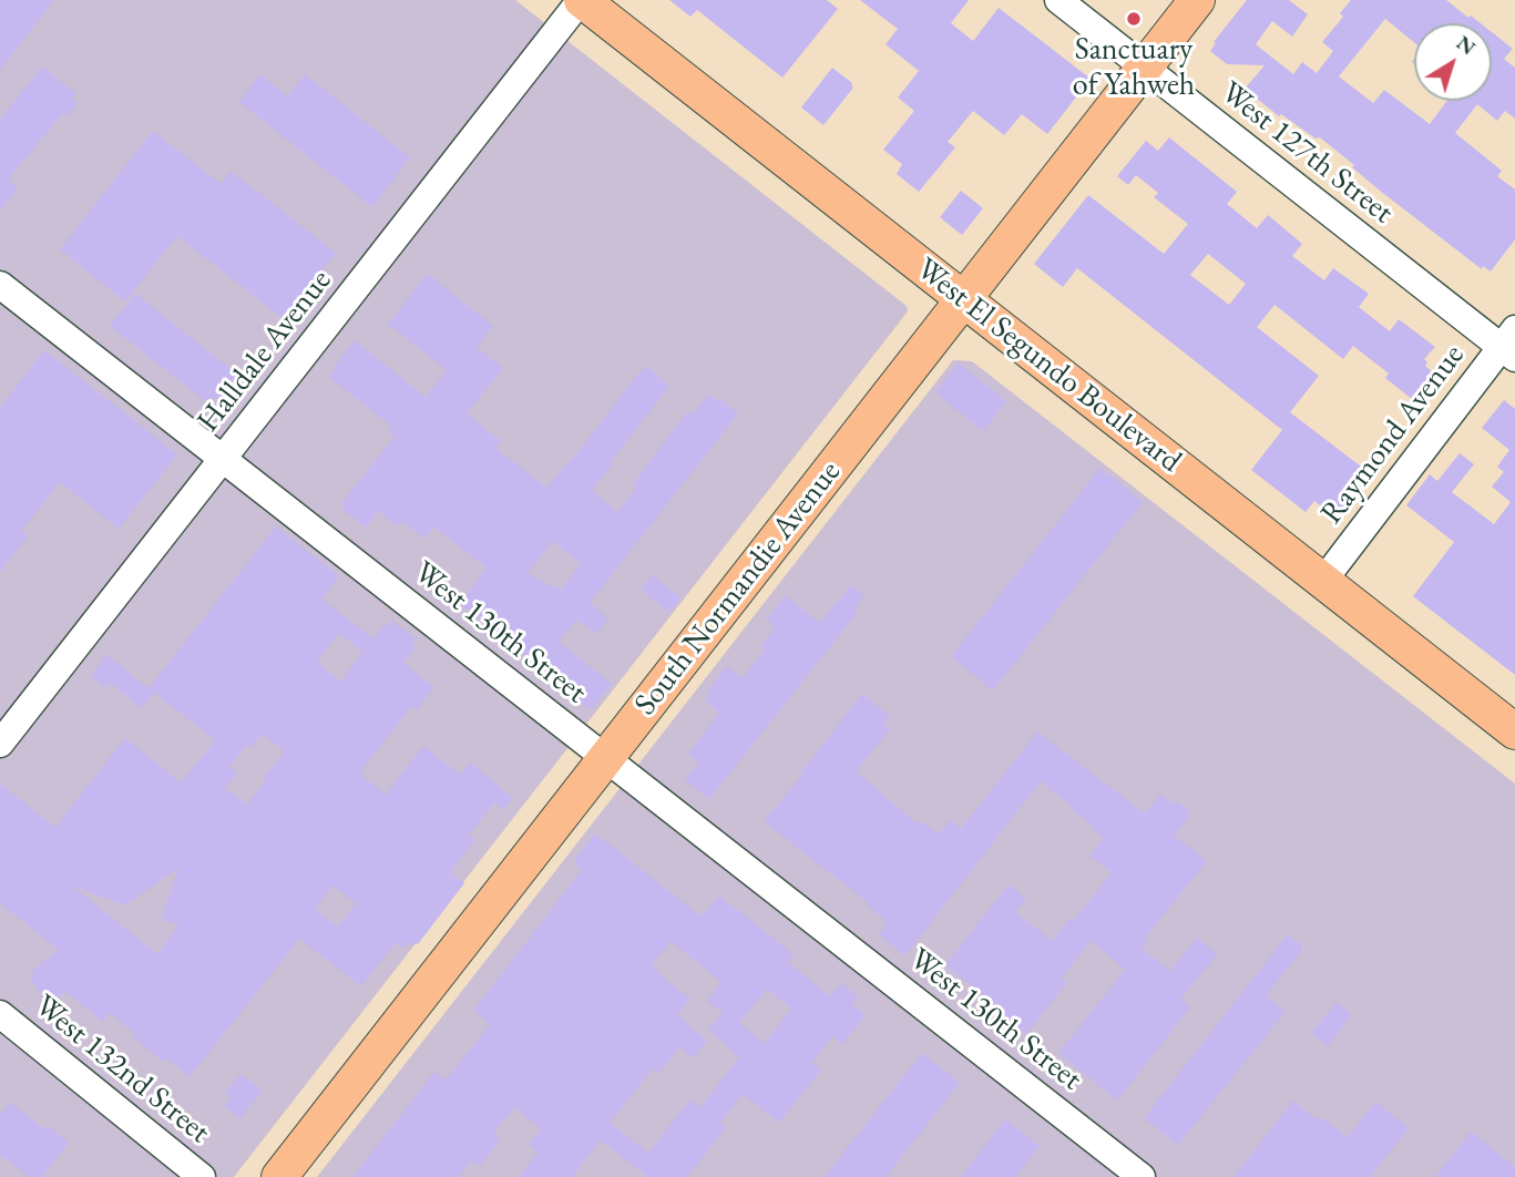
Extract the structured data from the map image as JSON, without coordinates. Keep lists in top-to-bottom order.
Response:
{
  "streets": {
    "main road": ["West El Segundo Boulevard", "South Normandie Avenue"],
    "street": [
      "West 127th Street",
      "Halldale Avenue",
      "Raymond Avenue",
      "West 130th Street",
      "West 132nd Street"
    ]
  },
  "crossings": [
    ["West 127th Street", "Raymond Avenue"],
    ["West 127th Street", "South Normandie Avenue"],
    ["Halldale Avenue", "West El Segundo Boulevard"],
    ["Halldale Avenue", "West 130th Street"],
    ["West El Segundo Boulevard", "Raymond Avenue"],
    ["West El Segundo Boulevard", "South Normandie Avenue"],
    ["South Normandie Avenue", "West 130th Street"]
  ],
  "places": ["Sanctuary of Yahweh"],
  "north": "top right"
}
